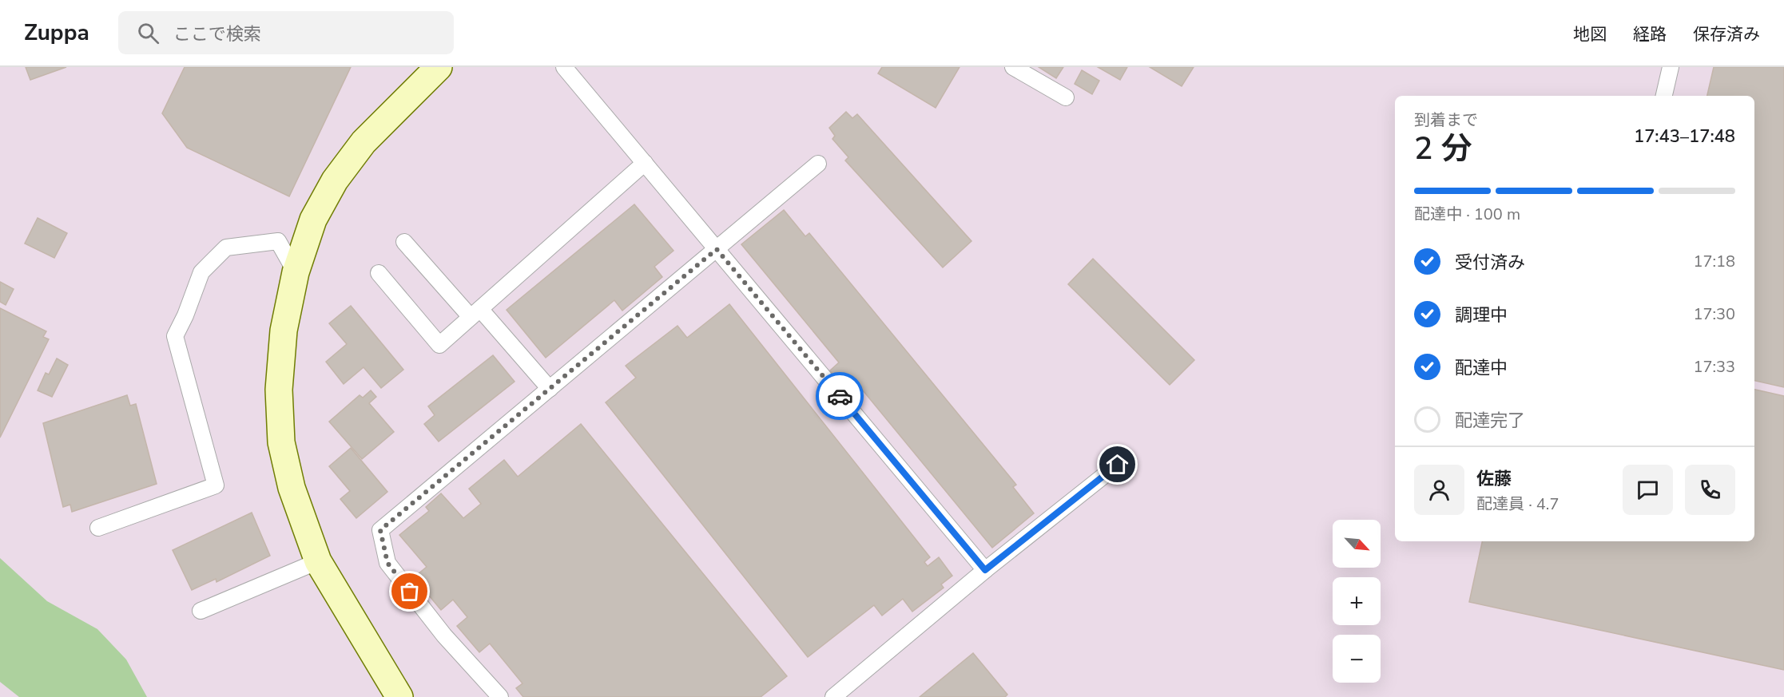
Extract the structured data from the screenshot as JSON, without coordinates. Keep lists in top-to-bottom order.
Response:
{
  "north": "bottom right",
  "page": {
    "header": "Zuppa",
    "search": "ここで検索",
    "nav": ["地図", "経路", "保存済み"],
    "heading": ["2 分", "到着まで", "17:43–17:48"],
    "panel": ["佐藤", "配達員 · 4.7"],
    "bar": "配達中 · 100 m",
    "list": [
      ["受付済み", "17:18"],
      ["調理中", "17:30"],
      ["配達中", "17:33"],
      "配達完了"
    ],
    "map_buttons": ["+", "−"]
  }
}
